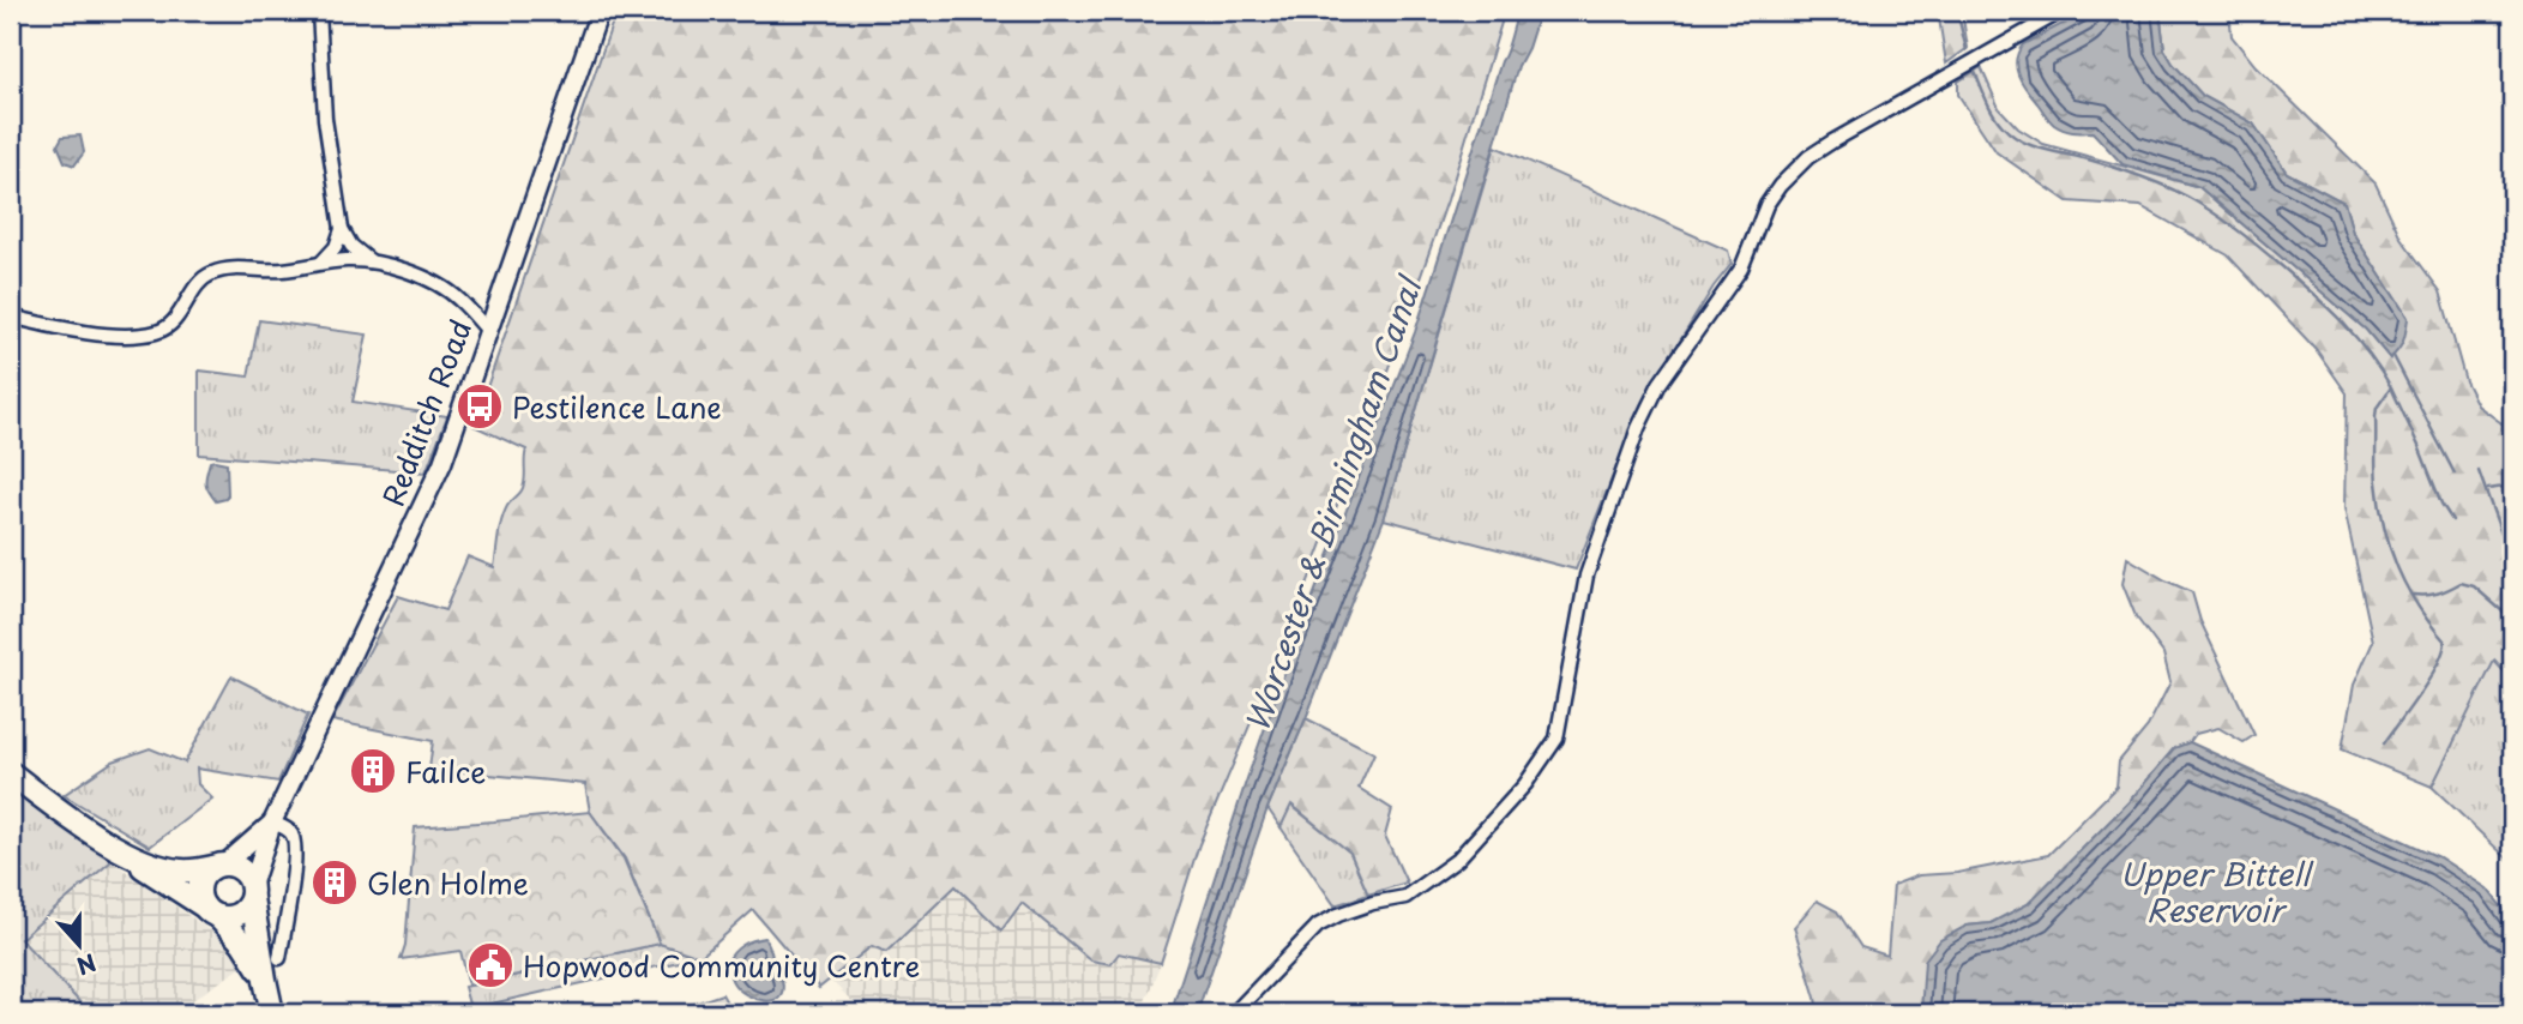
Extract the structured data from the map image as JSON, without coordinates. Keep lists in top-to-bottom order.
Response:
{
  "streets": {
    "highway": ["Redditch Road"]
  },
  "water": ["Worcester & Birmingham Canal", "Upper Bittell Reservoir"],
  "places": {
    "bus stop": ["Pestilence Lane"],
    "building": ["Failce", "Glen Holme"],
    "public building": ["Hopwood Community Centre"]
  },
  "north": "bottom"
}
